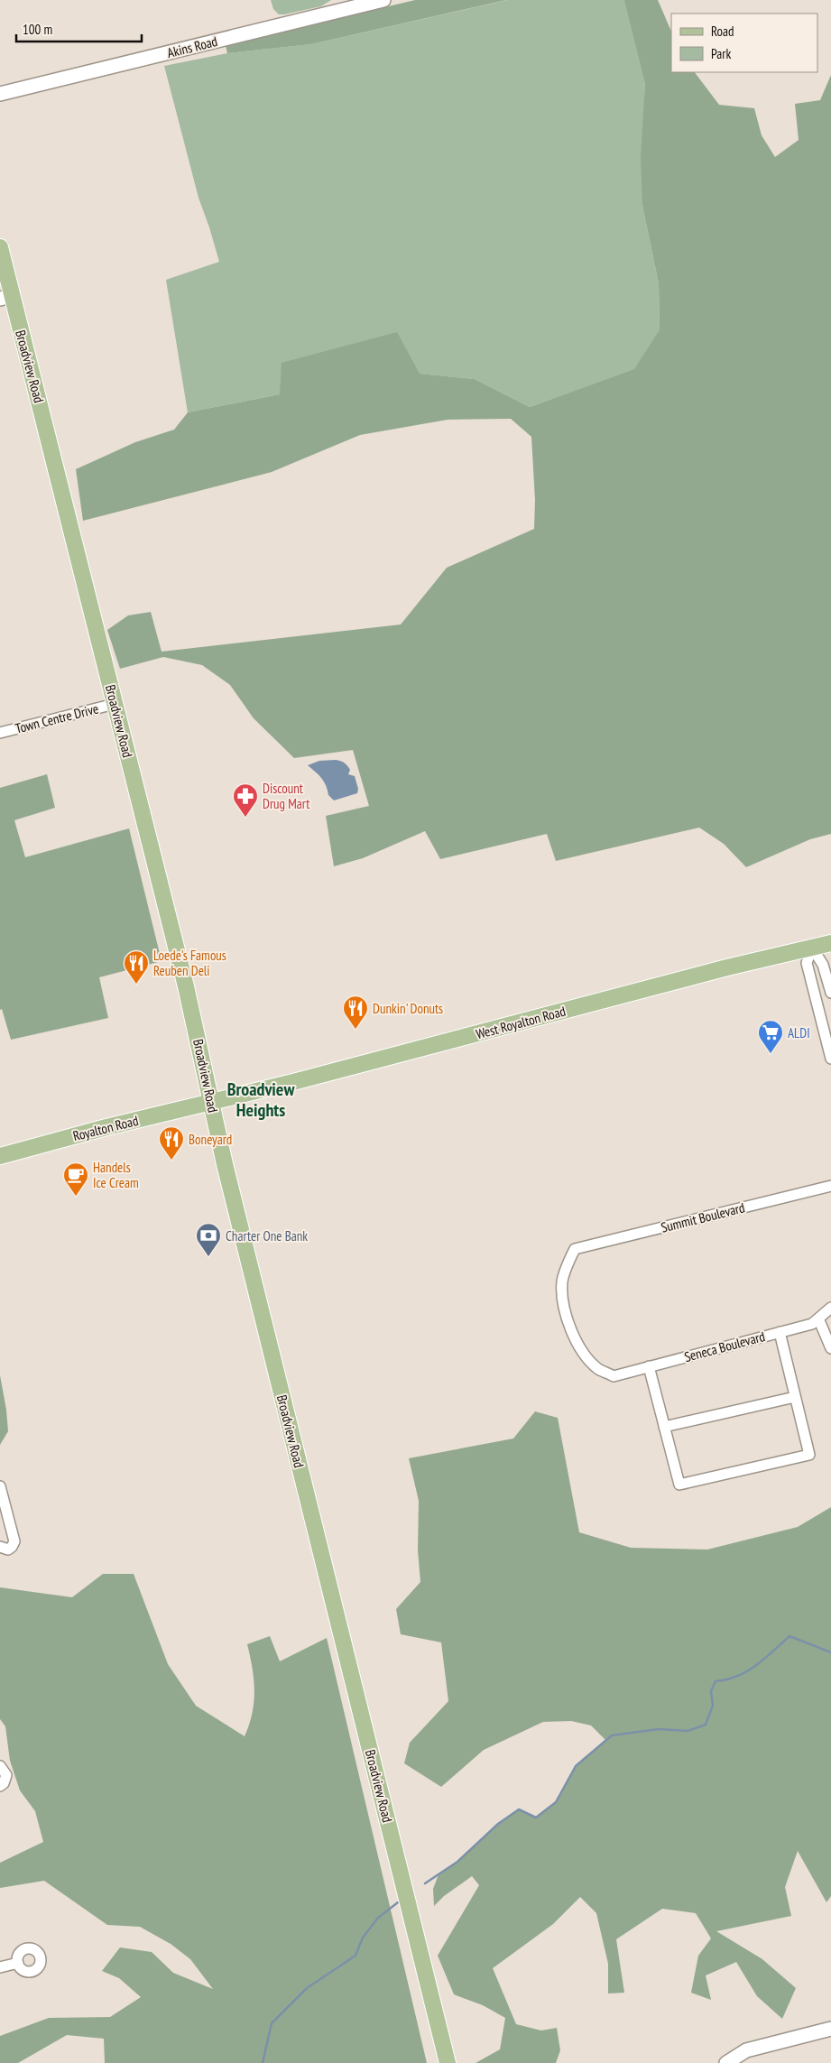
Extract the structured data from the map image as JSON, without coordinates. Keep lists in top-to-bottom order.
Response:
{
  "streets": {
    "main road": ["Broadview Road", "West Royalton Road", "Royalton Road"],
    "street": [
      "Akins Road",
      "Town Centre Drive",
      "Summit Boulevard",
      "Seneca Boulevard"
    ]
  },
  "crossings": [
    ["Broadview Road", "Town Centre Drive"],
    ["Broadview Road", "West Royalton Road"],
    ["Broadview Road", "Royalton Road"],
    ["West Royalton Road", "Royalton Road"],
    ["Summit Boulevard", "Seneca Boulevard"]
  ],
  "districts": ["Broadview Heights"],
  "places": {
    "pharmacy": ["Discount Drug Mart"],
    "restaurant": ["Loede's Famous Reuben Deli", "Dunkin' Donuts", "Boneyard"],
    "supermarket": ["ALDI"],
    "cafe": ["Handels Ice Cream"],
    "bank": ["Charter One Bank"]
  },
  "legend": ["Road", "Park"],
  "scale_bar": "100 m"
}
